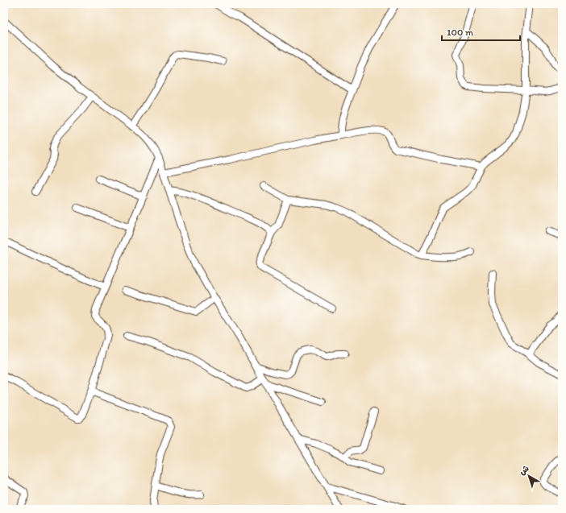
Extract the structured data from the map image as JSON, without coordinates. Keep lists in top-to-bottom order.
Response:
{
  "scale_bar": "100 m",
  "north": "top left"
}
